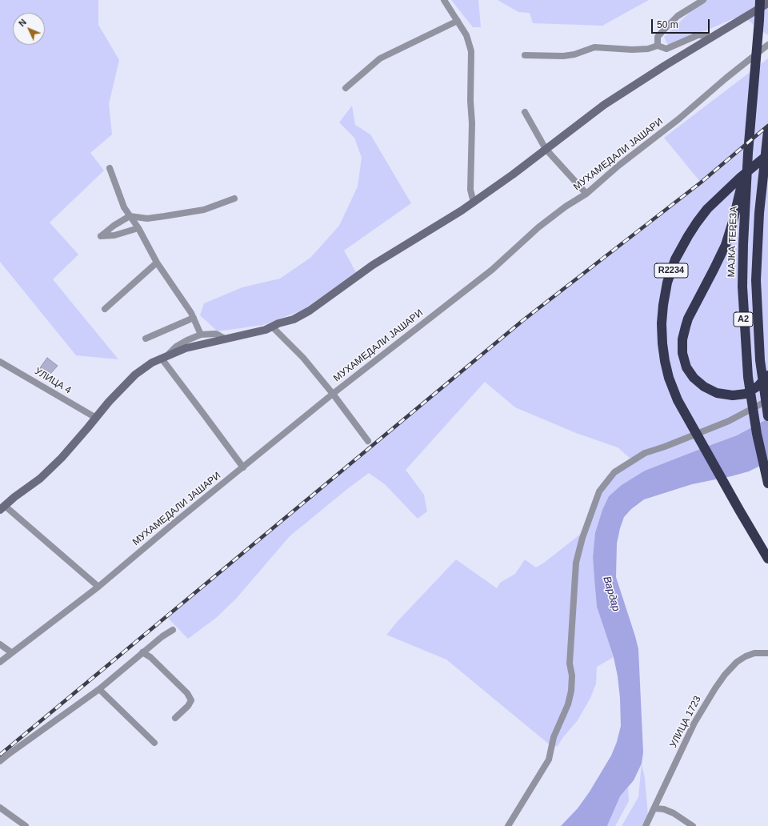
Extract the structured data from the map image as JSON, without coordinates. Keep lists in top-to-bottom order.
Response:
{
  "streets": {
    "highway": ["МАЈКА ТЕРЕЗА", "R2234", "A2"],
    "street": ["МУХАМЕДАЛИ ЈАШАРИ", "УЛИЦА 4", "УЛИЦА 1723"]
  },
  "water": ["Вардар"],
  "scale_bar": "50 m",
  "north": "top left"
}
